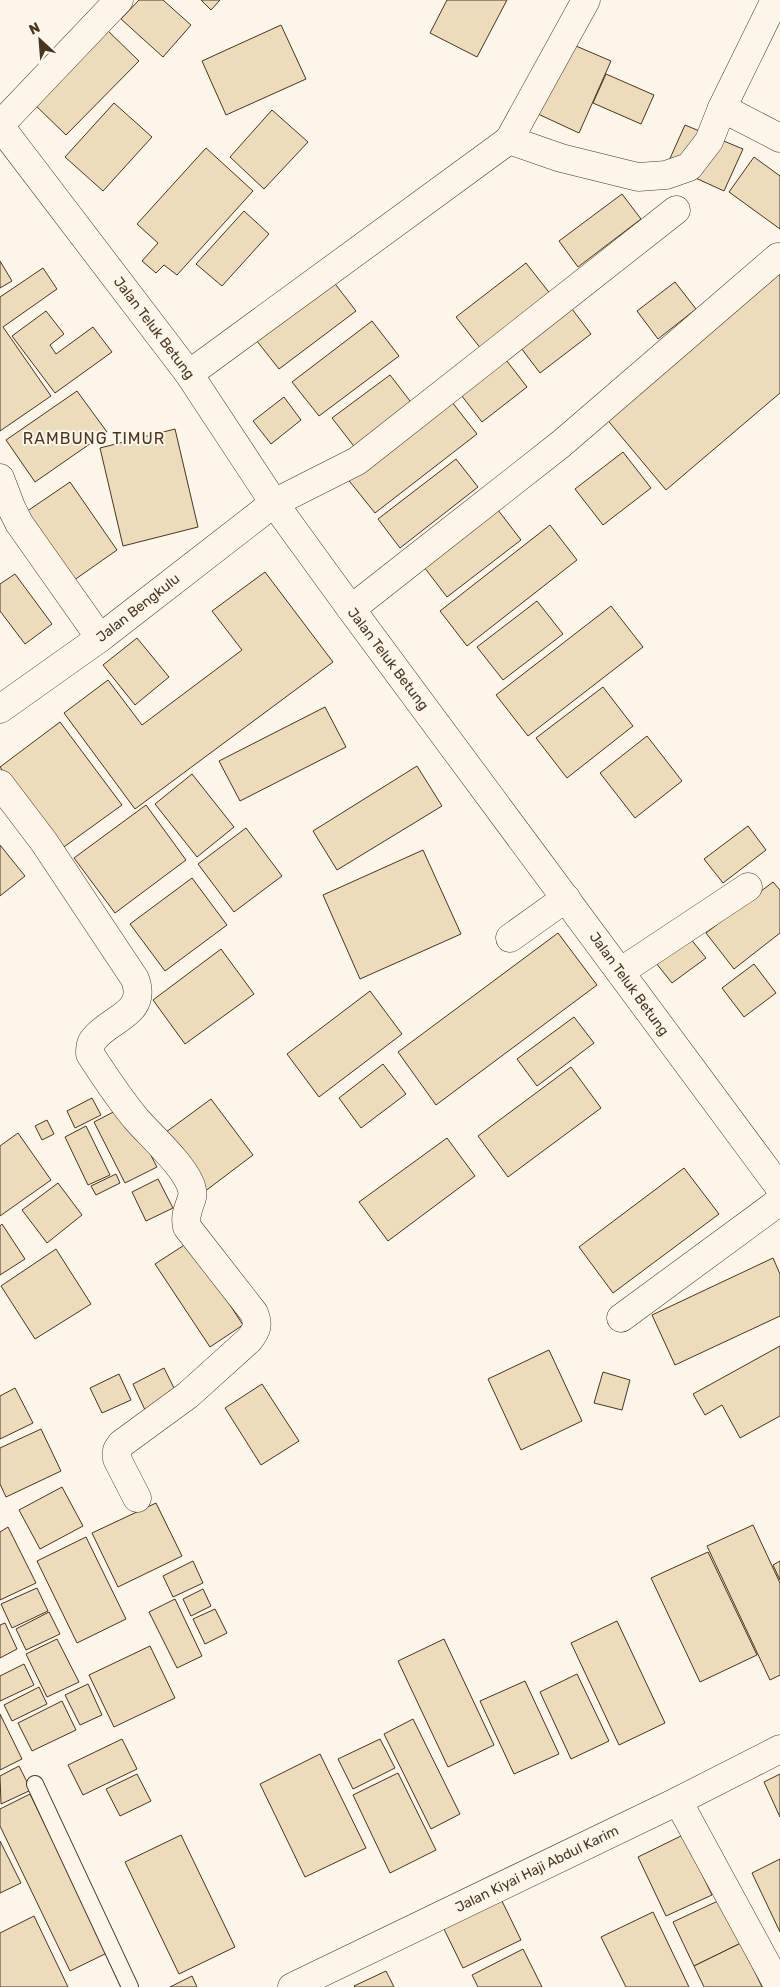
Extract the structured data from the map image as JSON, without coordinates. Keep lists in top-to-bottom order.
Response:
{
  "streets": {
    "street": ["Jalan Teluk Betung", "Jalan Bengkulu", "Jalan Kiyai Haji Abdul Karim"]
  },
  "crossings": [
    ["Jalan Teluk Betung", "Jalan Bengkulu"]
  ],
  "districts": ["RAMBUNG TIMUR"],
  "north": "top left"
}
